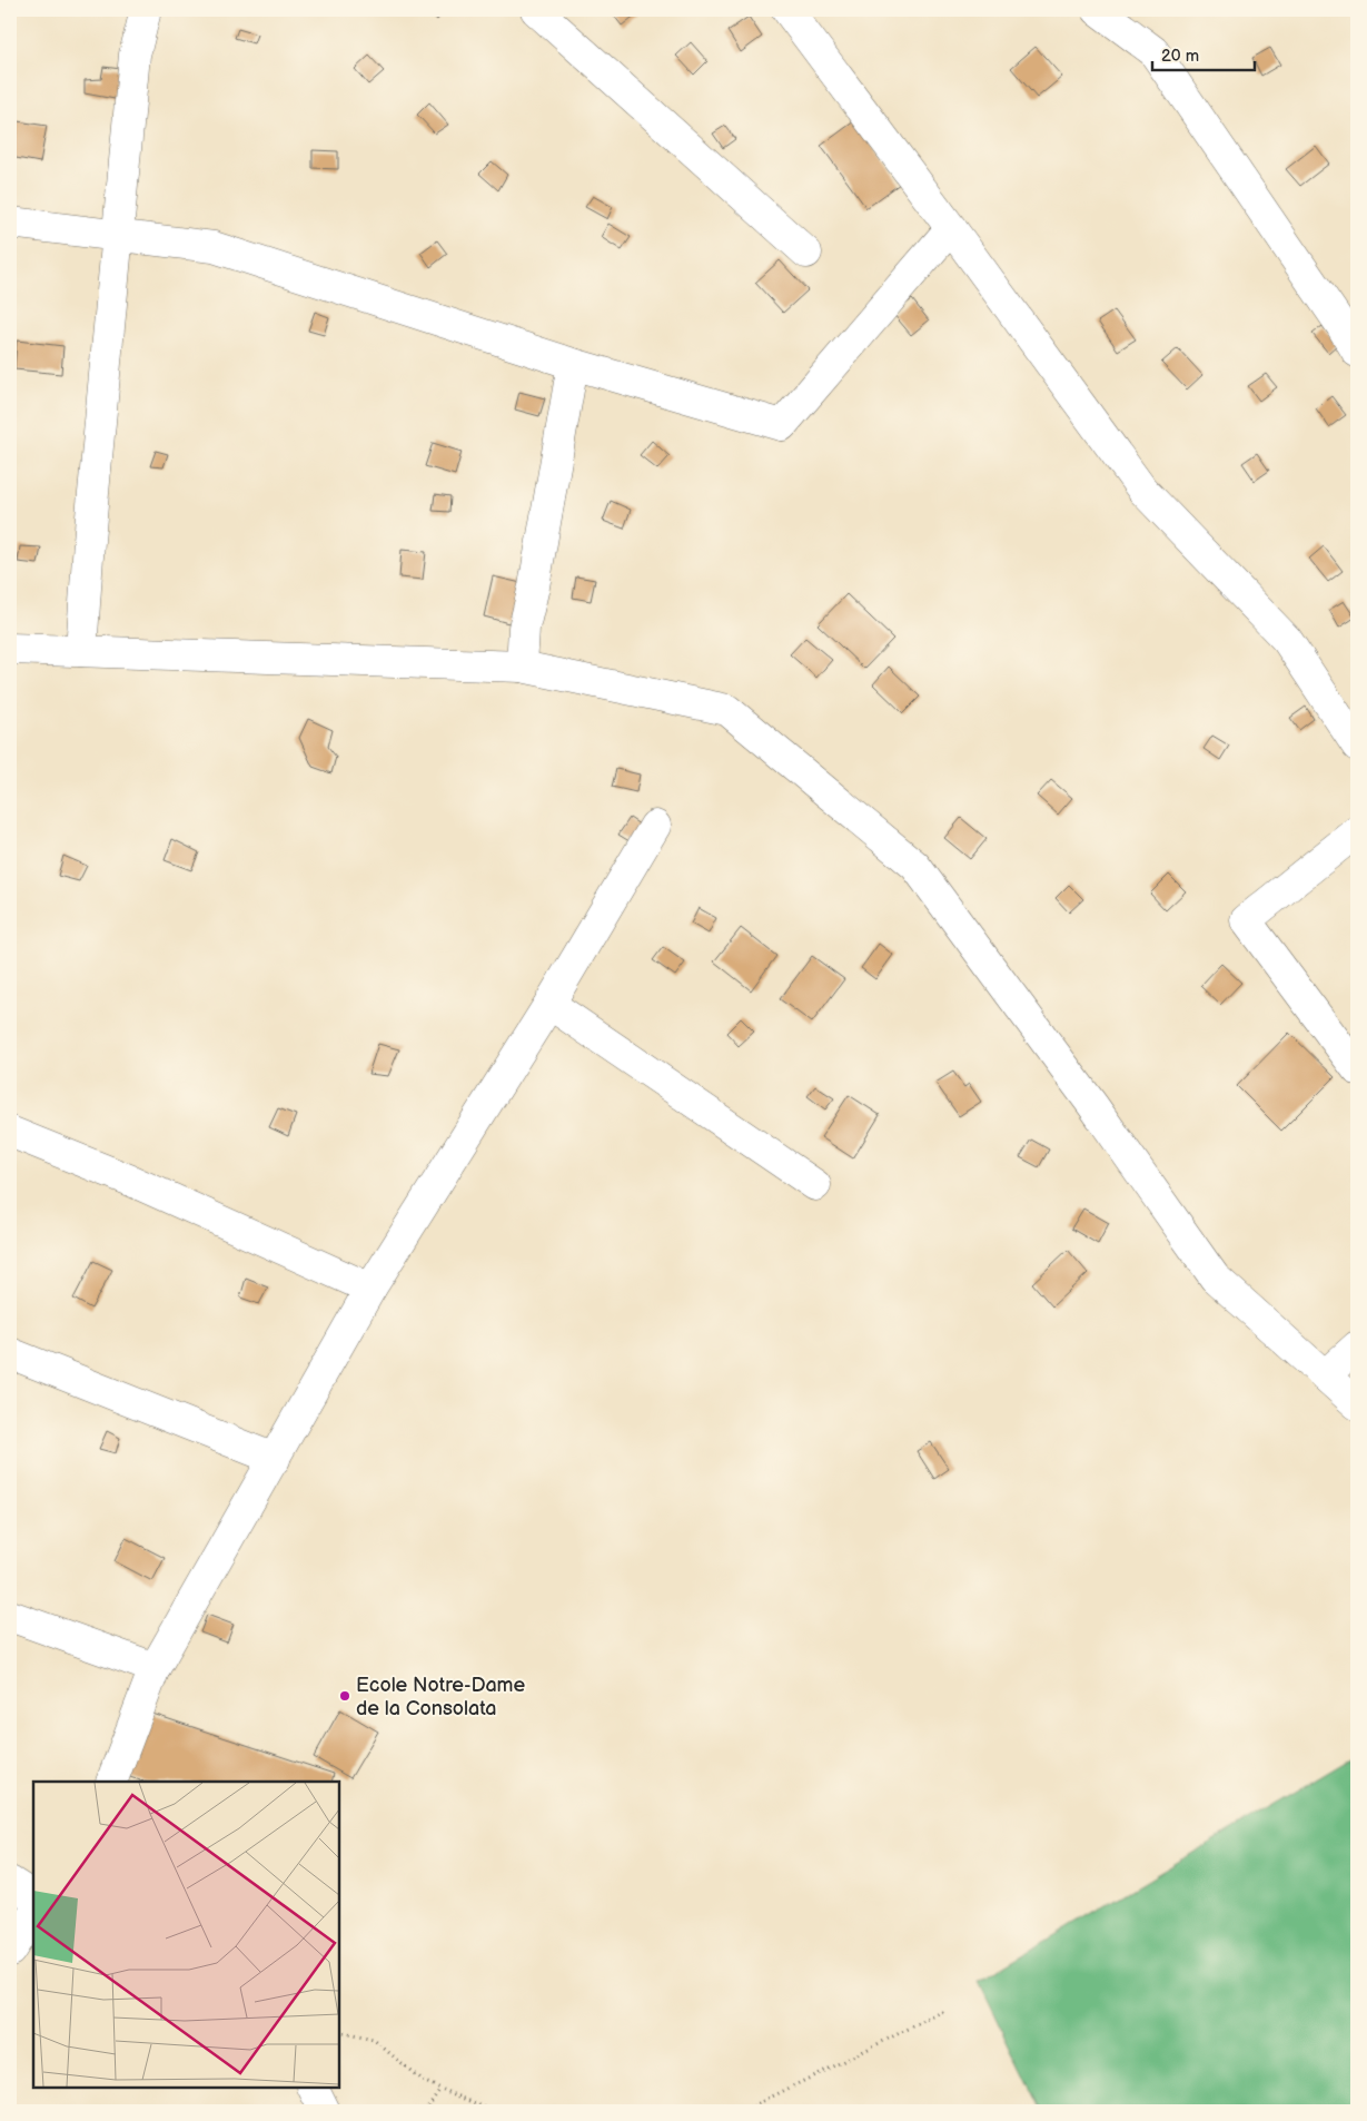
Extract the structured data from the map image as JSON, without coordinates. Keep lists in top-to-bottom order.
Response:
{
  "places": ["Ecole Notre-Dame de la Consolata"],
  "scale_bar": "20 m"
}
